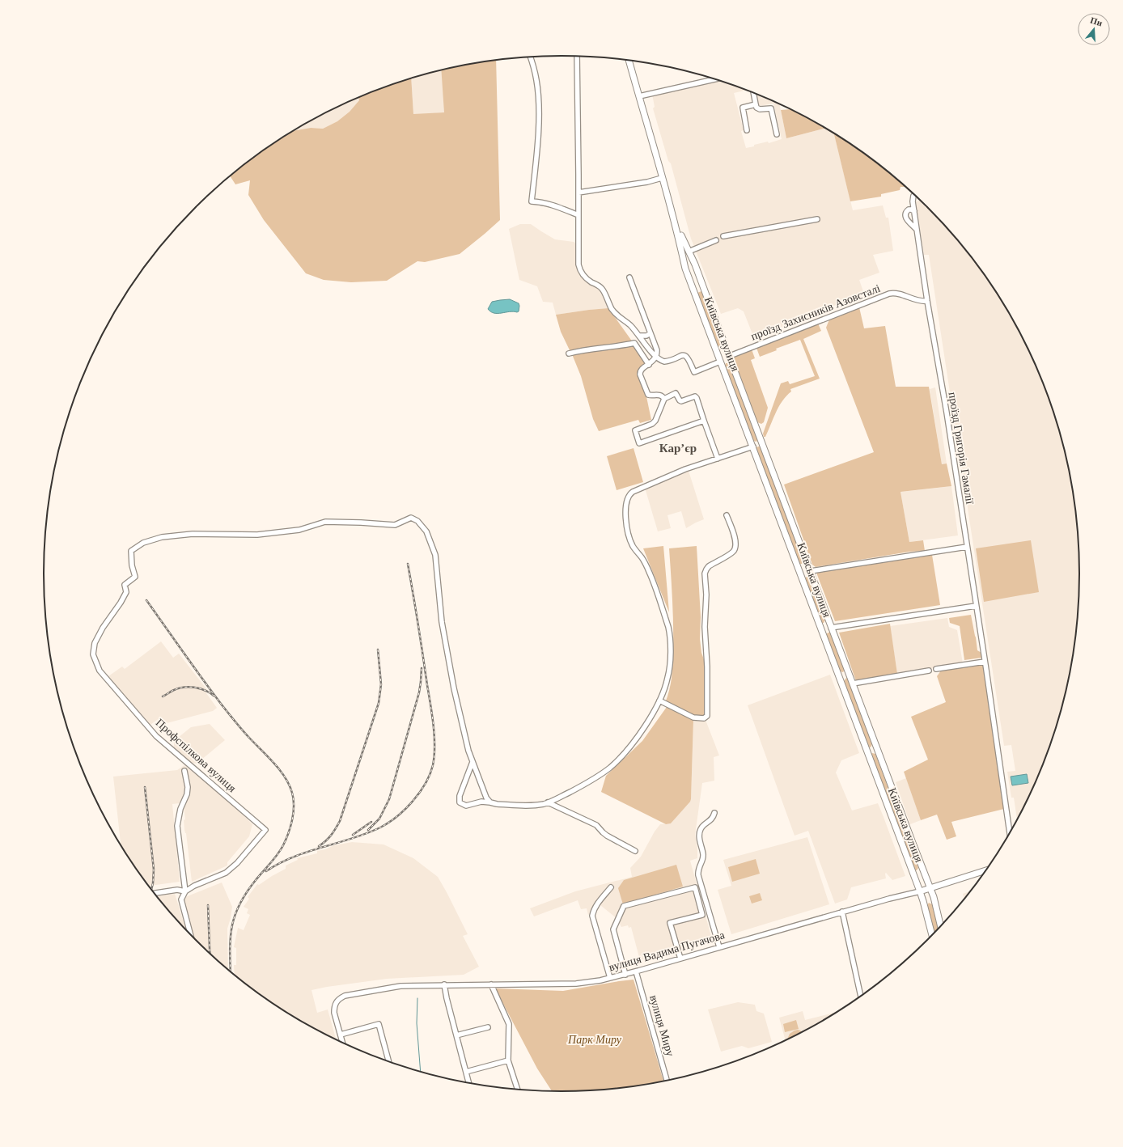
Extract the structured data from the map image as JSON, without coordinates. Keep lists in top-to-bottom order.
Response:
{
  "streets": {
    "main road": ["Київська вулиця", "вулиця Вадима Пугачова"],
    "street": [
      "проїзд Захисників Азовсталі",
      "проїзд Григорія Гамалії",
      "Профспілкова вулиця",
      "вулиця Миру"
    ]
  },
  "crossings": [
    ["проїзд Захисників Азовсталі", "Київська вулиця"],
    ["проїзд Захисників Азовсталі", "проїзд Григорія Гамалії"],
    ["Київська вулиця", "вулиця Вадима Пугачова"],
    ["вулиця Вадима Пугачова", "вулиця Миру"]
  ],
  "districts": ["Кар’єр"],
  "parks": ["Парк Миру"],
  "north": "top"
}
